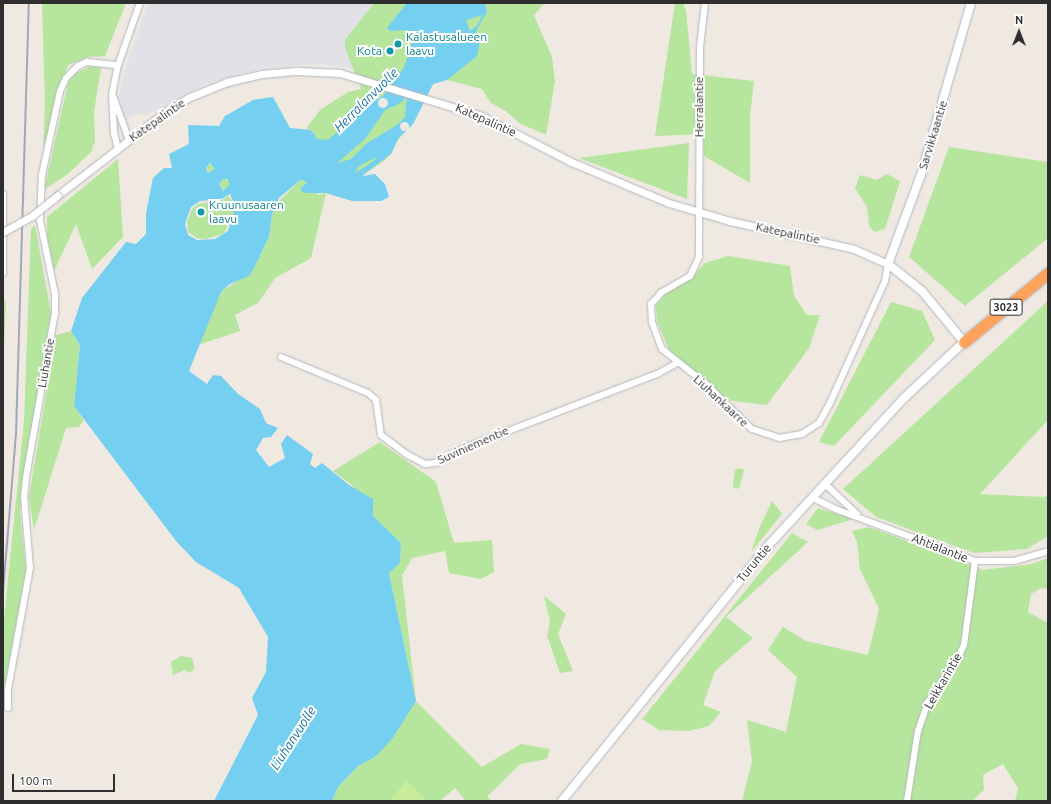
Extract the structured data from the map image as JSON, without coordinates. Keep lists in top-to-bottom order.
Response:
{
  "streets": {
    "highway": ["3023"],
    "main road": ["Katepalintie", "Sarvikkaantie", "Turuntie"],
    "street": [
      "Herralantie",
      "Liuhantie",
      "Liuhankaarre",
      "Suviniementie",
      "Ahtialantie",
      "Leikkarintie"
    ]
  },
  "crossings": [
    ["Herralantie", "Katepalintie"],
    ["Herralantie", "Liuhankaarre"],
    ["Katepalintie", "Sarvikkaantie"],
    ["Katepalintie", "3023"],
    ["Katepalintie", "Liuhankaarre"],
    ["Katepalintie", "Turuntie"],
    ["Sarvikkaantie", "Liuhankaarre"],
    ["3023", "Turuntie"],
    ["Liuhankaarre", "Suviniementie"],
    ["Ahtialantie", "Turuntie"],
    ["Ahtialantie", "Leikkarintie"]
  ],
  "water": ["Herralanvuolle", "Liuhanvuolle"],
  "places": ["Kalastusalueen laavu", "Kota", "Kruunusaaren laavu"],
  "scale_bar": "100 m",
  "north": "top"
}
